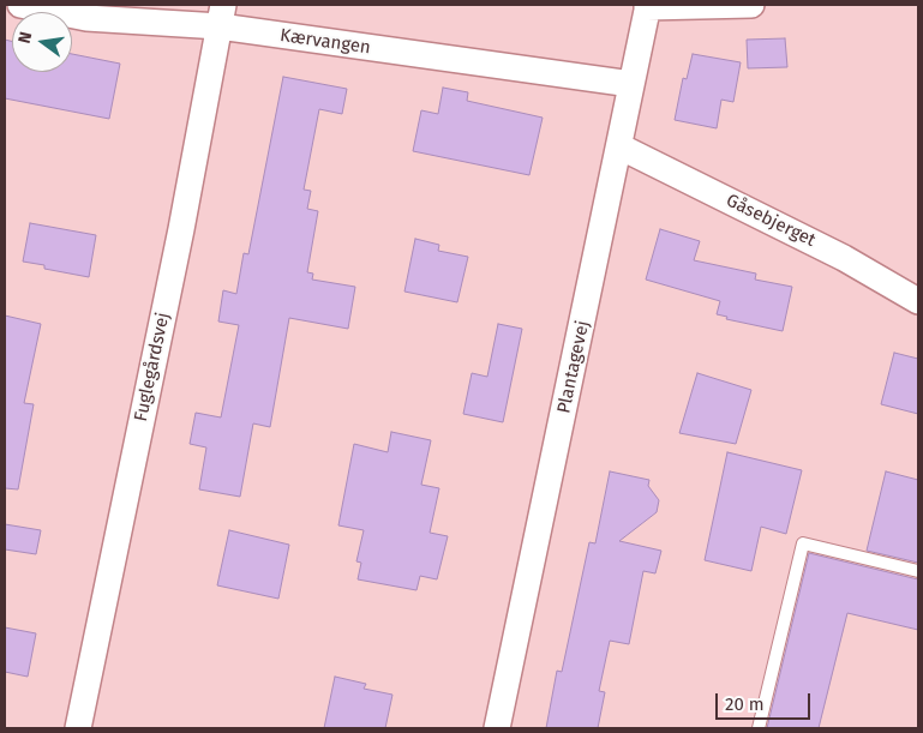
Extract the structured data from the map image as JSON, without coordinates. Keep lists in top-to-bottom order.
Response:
{
  "streets": {
    "street": [
      "Kærvangen",
      "Gåsebjerget",
      "Fuglegårdsvej",
      "Plantagevej"
    ]
  },
  "crossings": [
    ["Kærvangen", "Fuglegårdsvej"],
    ["Kærvangen", "Plantagevej"],
    ["Gåsebjerget", "Plantagevej"]
  ],
  "scale_bar": "20 m",
  "north": "left"
}
